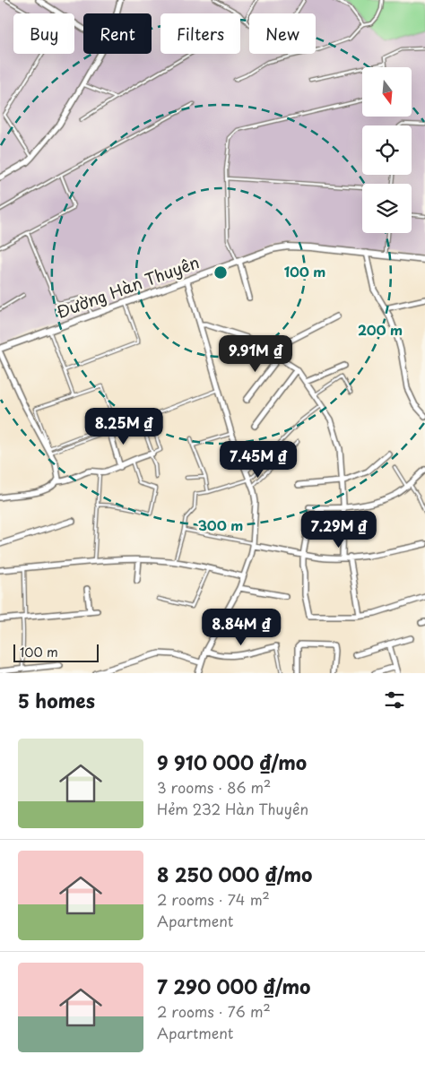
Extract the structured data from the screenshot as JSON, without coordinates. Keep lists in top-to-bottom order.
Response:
{
  "streets": {
    "street": ["Đường Hàn Thuyên"]
  },
  "scale_bar": "100 m",
  "north": "bottom",
  "page": {
    "chip": [
      "Buy",
      "Rent",
      "Filters",
      "New"
    ],
    "price": [
      "9.91M ₫",
      "8.25M ₫",
      "7.45M ₫",
      "7.29M ₫",
      "8.84M ₫"
    ],
    "scale": "100 m",
    "heading": "5 homes",
    "list": [
      {
        "name": "9 910 000 ₫/mo",
        "note": "3 rooms · 86 m² · Hẻm 232 Hàn Thuyên"
      },
      {
        "name": "8 250 000 ₫/mo",
        "note": "2 rooms · 74 m² · Apartment"
      },
      {
        "name": "7 290 000 ₫/mo",
        "note": "2 rooms · 76 m² · Apartment"
      }
    ]
  },
  "rings": ["100 m", "200 m", "300 m"]
}
